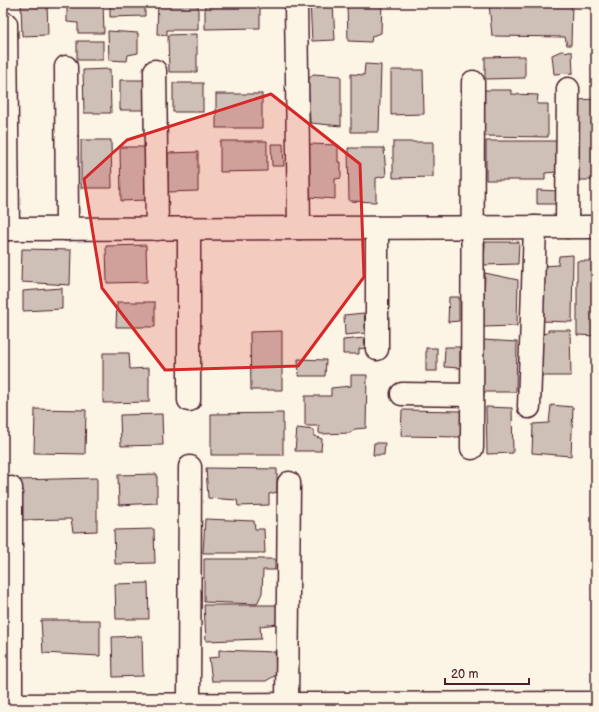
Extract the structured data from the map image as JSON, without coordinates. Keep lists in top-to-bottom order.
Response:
{
  "scale_bar": "20 m"
}
